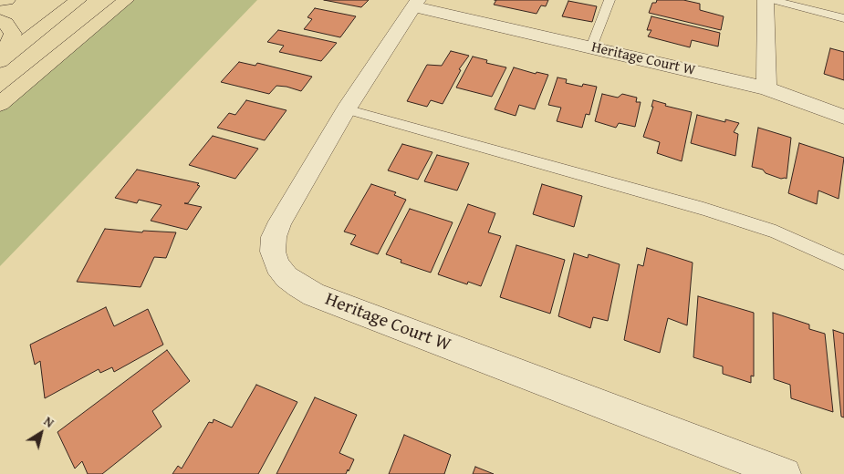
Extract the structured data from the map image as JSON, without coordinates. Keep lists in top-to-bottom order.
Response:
{
  "streets": {
    "street": ["Heritage Court W"]
  },
  "north": "top right"
}
